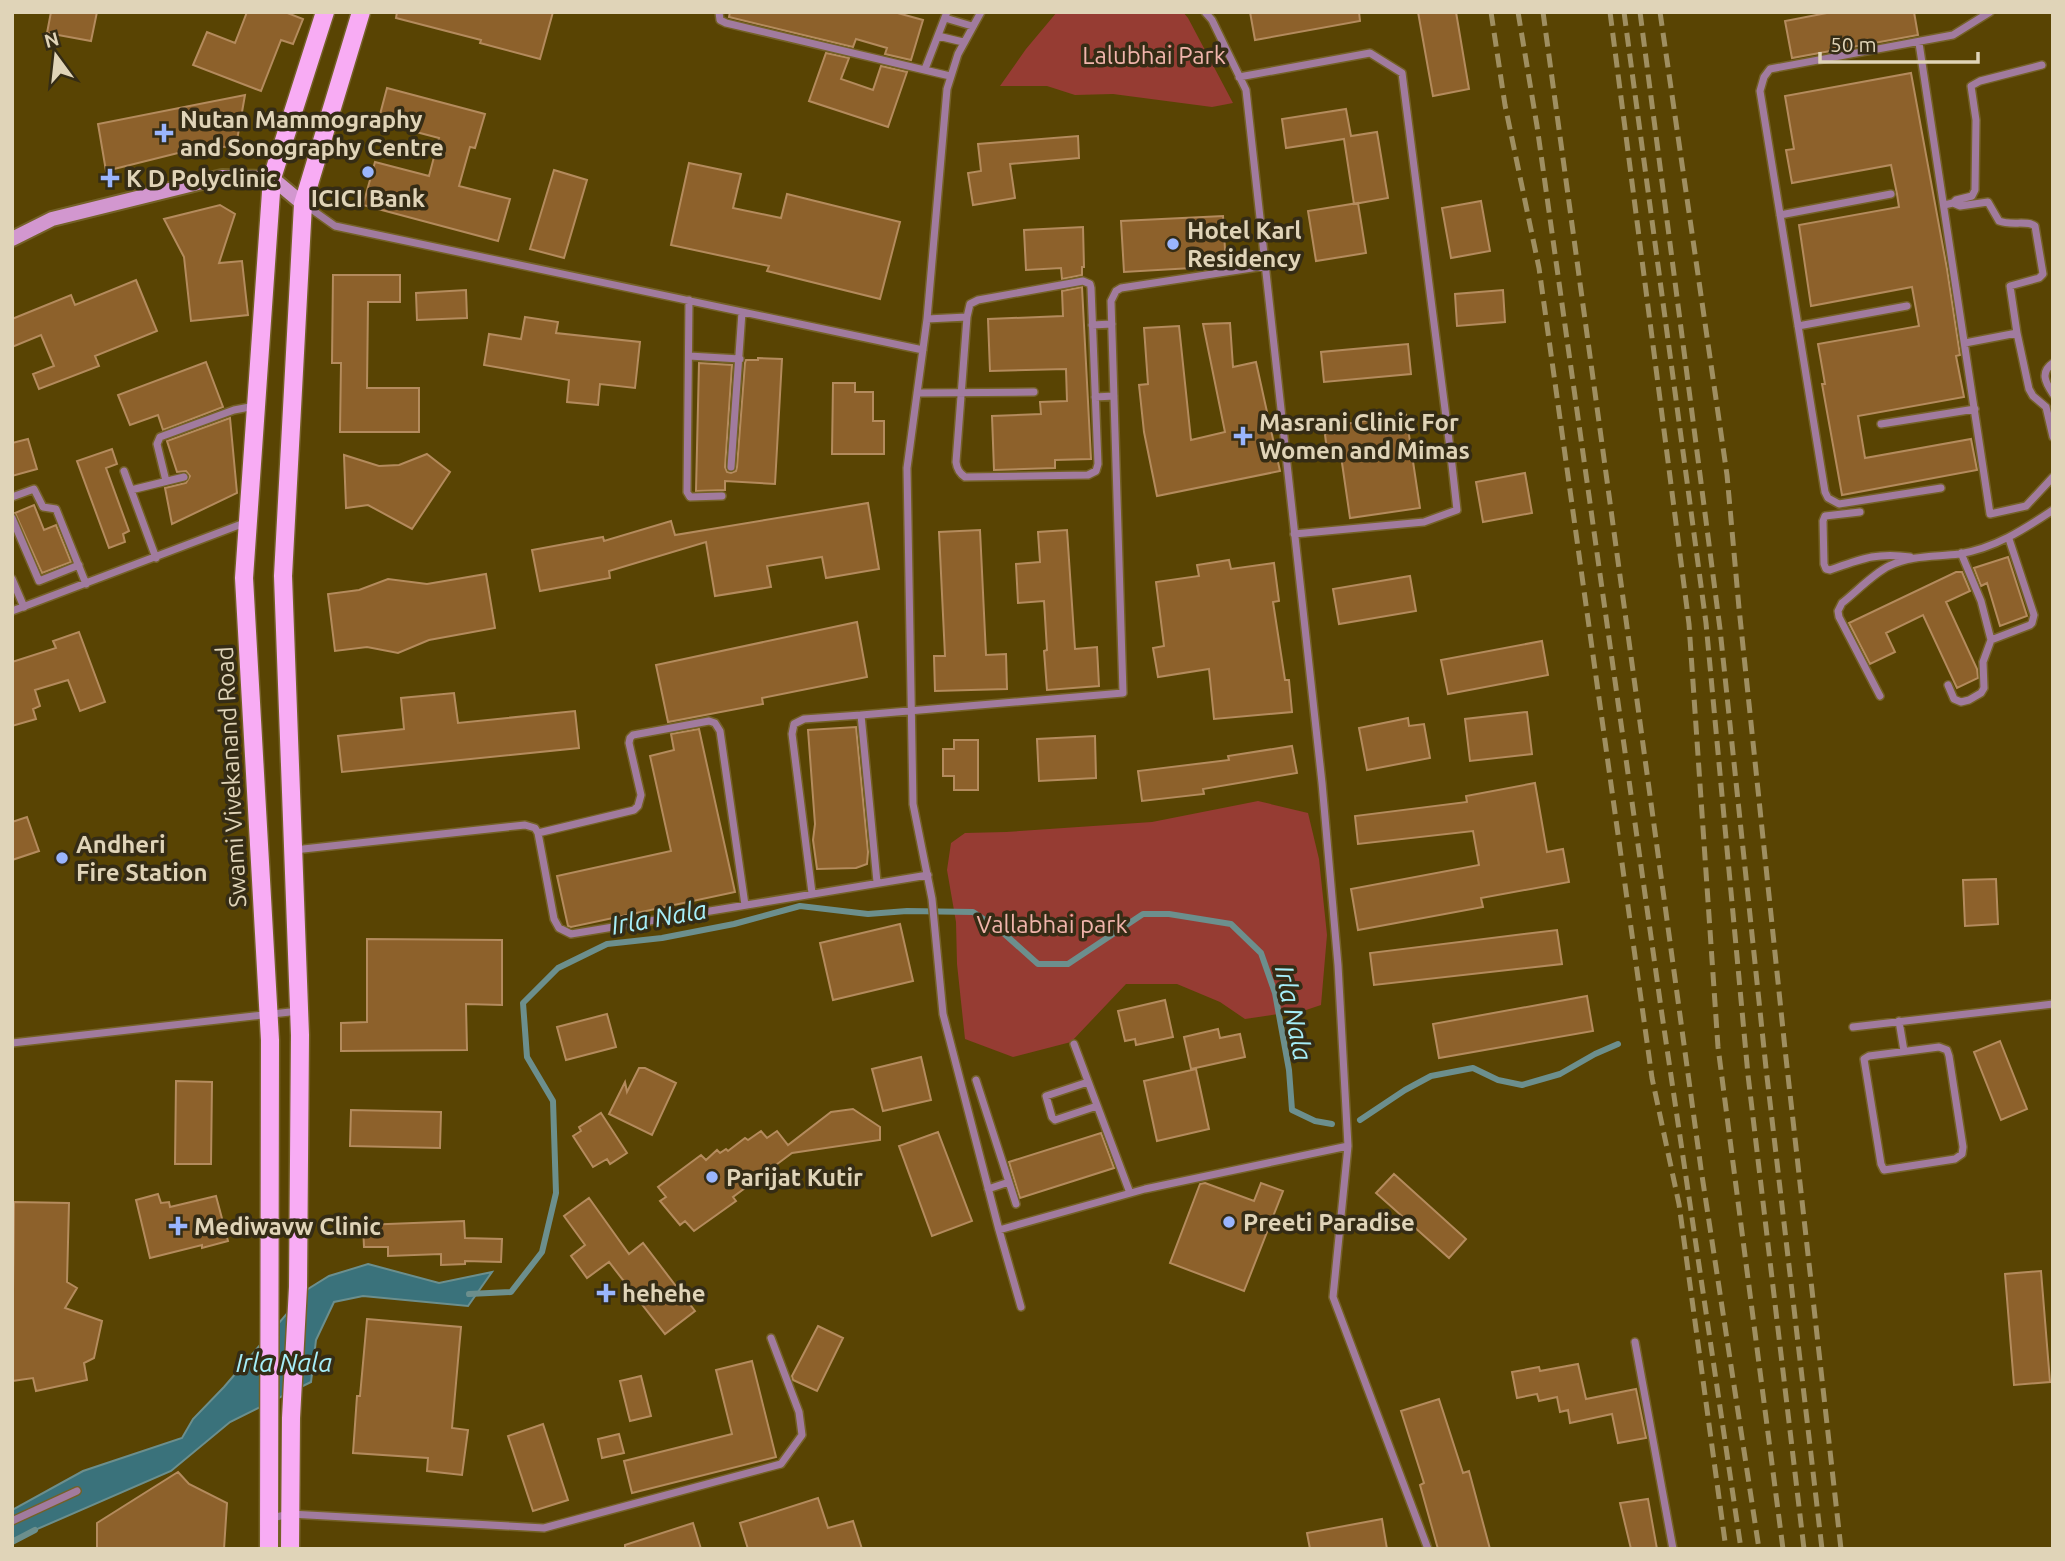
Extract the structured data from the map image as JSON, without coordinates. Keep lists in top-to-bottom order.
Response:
{
  "streets": {
    "main road": ["Swami Vivekanand Road"]
  },
  "water": ["Irla Nala"],
  "parks": ["Lalubhai Park", "Vallabhai park"],
  "places": {
    "health": [
      "Nutan Mammography and Sonography Centre",
      "K D Polyclinic",
      "Masrani Clinic For Women and Mimas",
      "Mediwavw Clinic",
      "hehehe"
    ],
    "other": [
      "ICICI Bank",
      "Hotel Karl Residency",
      "Andheri Fire Station",
      "Parijat Kutir",
      "Preeti Paradise"
    ]
  },
  "scale_bar": "50 m",
  "north": "top"
}
